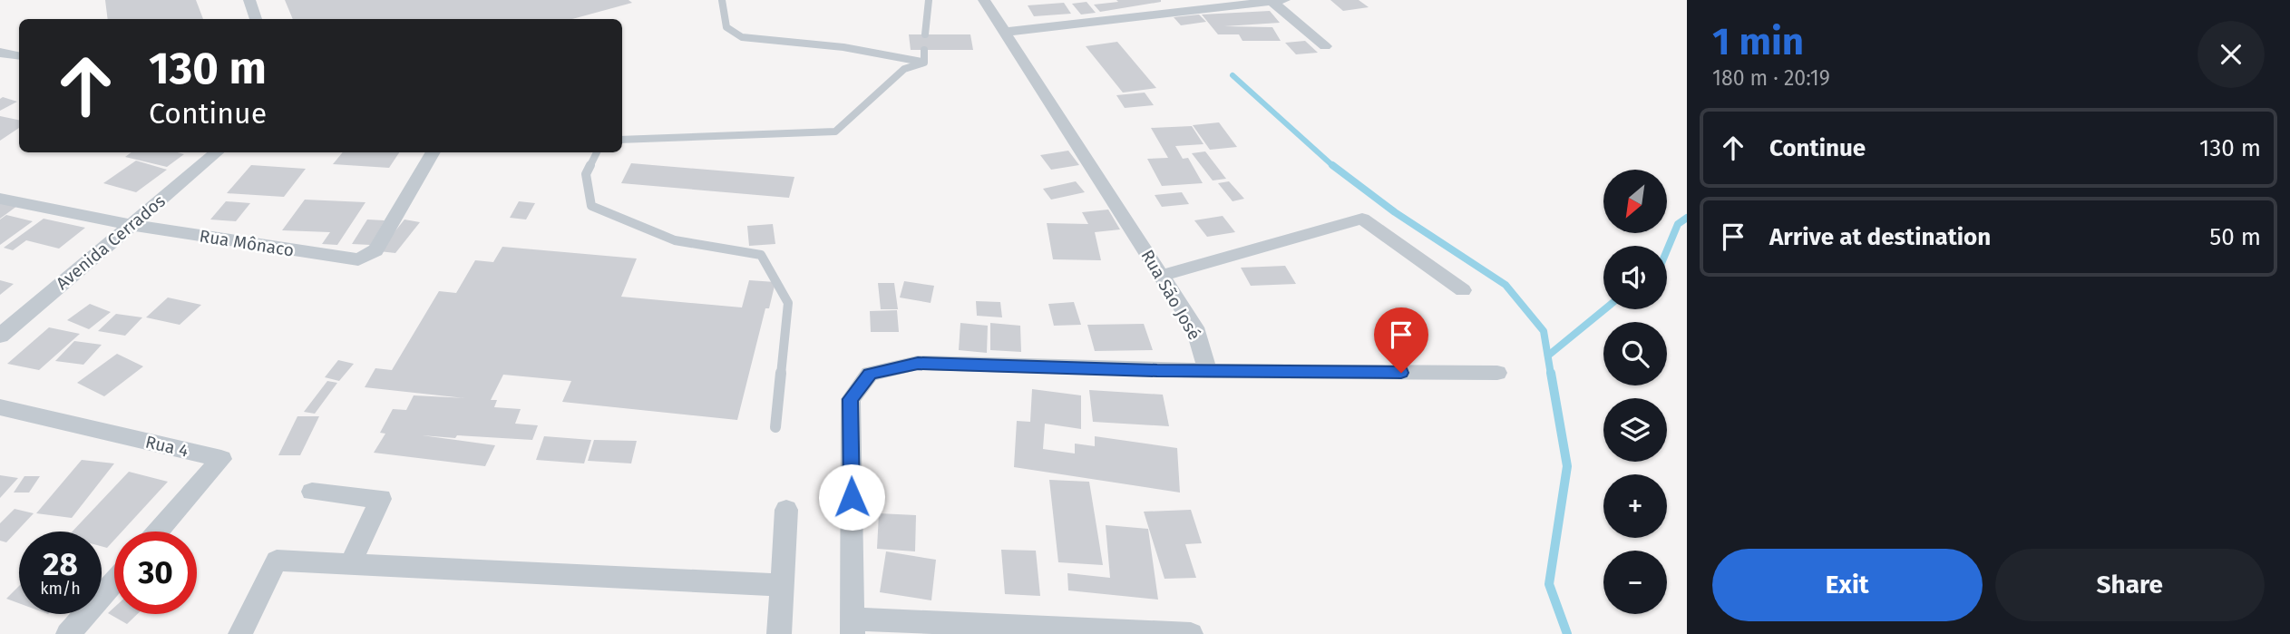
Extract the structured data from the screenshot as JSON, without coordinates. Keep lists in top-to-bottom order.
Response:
{
  "streets": {
    "street": [
      "Avenida Cerrados",
      "Rua Mônaco",
      "Rua São José",
      "Rua 4"
    ]
  },
  "crossings": [
    ["Avenida Cerrados", "Rua Mônaco"]
  ],
  "north": "bottom left",
  "page": {
    "heading": ["1 min", "180 m · 20:19"],
    "turn": ["130 m", "Continue"],
    "list": [
      {
        "name": "Continue",
        "value": "130 m"
      },
      {
        "name": "Arrive at destination",
        "value": "50 m"
      }
    ],
    "map_buttons": ["+", "−"],
    "speed": "28 km/h",
    "limit": "30",
    "buttons": ["Exit", "Share"]
  }
}
